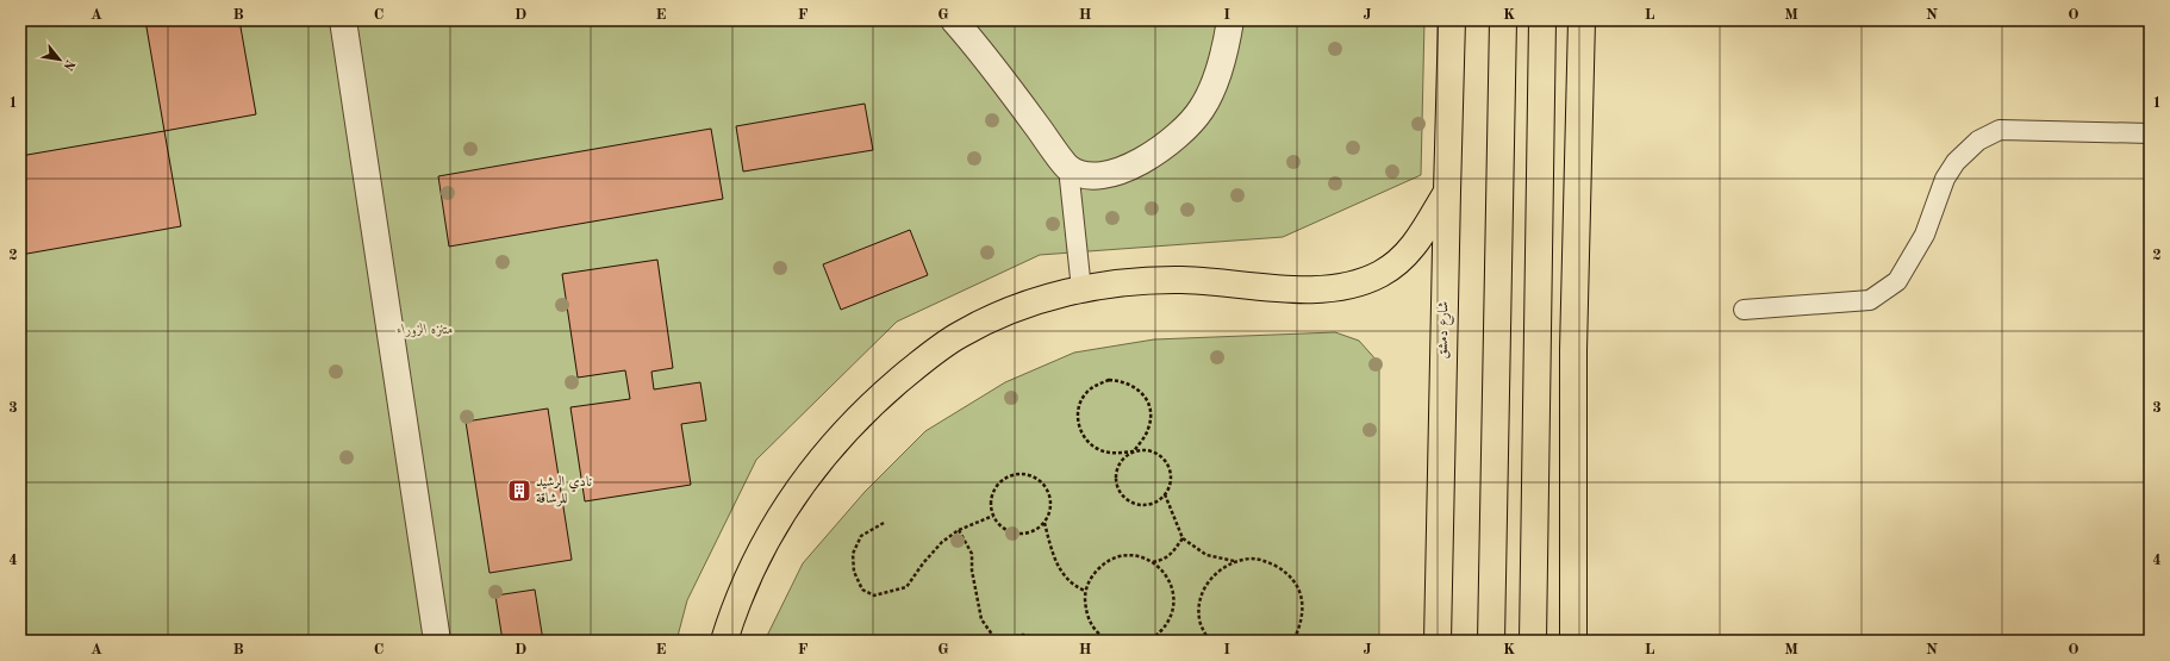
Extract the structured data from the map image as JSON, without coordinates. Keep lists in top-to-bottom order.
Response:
{
  "streets": {
    "main road": ["شارع دمشق"]
  },
  "parks": ["متنزه الزوراء"],
  "places": {
    "building": ["نادي الرشيد للرشاقة"]
  },
  "north": "bottom right",
  "grid": {
    "columns": [
      "A",
      "B",
      "C",
      "D",
      "E",
      "F",
      "G",
      "H",
      "I",
      "J",
      "K",
      "L",
      "M",
      "N",
      "O"
    ],
    "rows": [
      "1",
      "2",
      "3",
      "4"
    ]
  }
}
